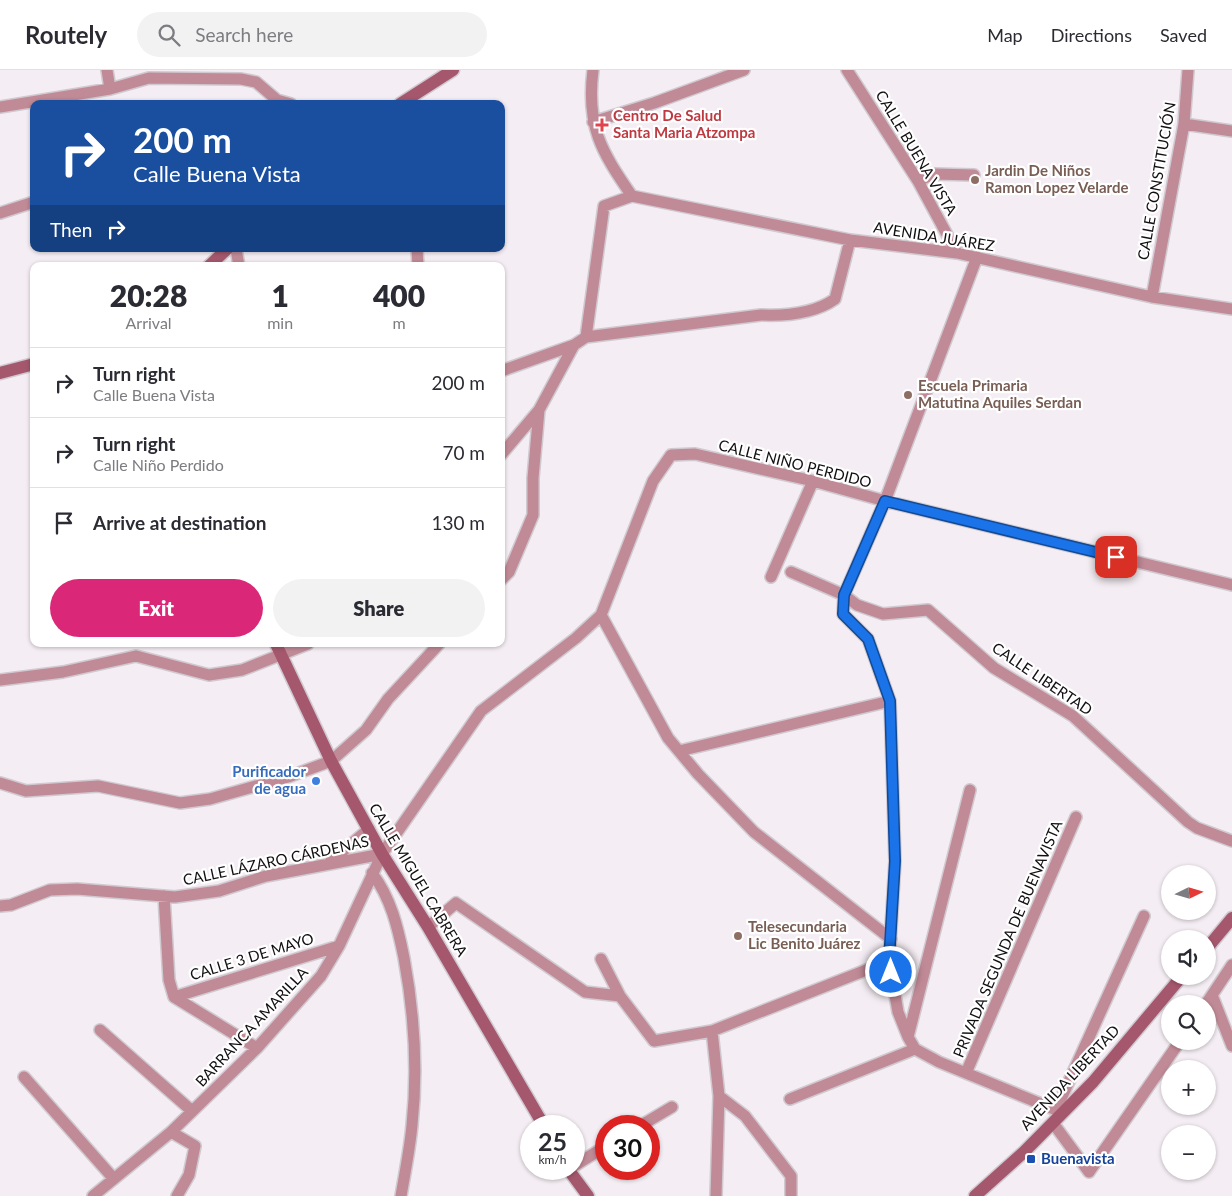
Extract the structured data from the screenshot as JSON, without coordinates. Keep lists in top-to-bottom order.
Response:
{
  "streets": {
    "street": [
      "CALLE BUENA VISTA",
      "CALLE CONSTITUCIÓN",
      "AVENIDA JUÁREZ",
      "CALLE NIÑO PERDIDO",
      "CALLE LIBERTAD",
      "CALLE LÁZARO CÁRDENAS",
      "CALLE MIGUEL CABRERA",
      "PRIVADA SEGUNDA DE BUENAVISTA",
      "CALLE 3 DE MAYO",
      "BARRANCA AMARILLA",
      "AVENIDA LIBERTAD"
    ]
  },
  "crossings": [
    ["CALLE BUENA VISTA", "AVENIDA JUÁREZ"],
    ["CALLE CONSTITUCIÓN", "AVENIDA JUÁREZ"],
    ["CALLE NIÑO PERDIDO", "BARRANCA AMARILLA"],
    ["CALLE LÁZARO CÁRDENAS", "CALLE MIGUEL CABRERA"],
    ["CALLE LÁZARO CÁRDENAS", "BARRANCA AMARILLA"],
    ["CALLE MIGUEL CABRERA", "BARRANCA AMARILLA"],
    ["CALLE 3 DE MAYO", "BARRANCA AMARILLA"]
  ],
  "places": {
    "health": ["Centro De Salud Santa Maria Atzompa"],
    "other": [
      "Jardin De Niños Ramon Lopez Velarde",
      "Escuela Primaria Matutina Aquiles Serdan",
      "Purificador de agua",
      "Telesecundaria Lic Benito Juárez"
    ],
    "transit": ["Buenavista"]
  },
  "north": "right",
  "page": {
    "header": "Routely",
    "search": "Search here",
    "nav": ["Map", "Directions", "Saved"],
    "turn": ["200 m", "Calle Buena Vista"],
    "then": "Then",
    "eta": [
      "20:28",
      "Arrival",
      "1",
      "min",
      "400",
      "m"
    ],
    "list": [
      {
        "name": "Turn right",
        "note": "Calle Buena Vista",
        "value": "200 m"
      },
      {
        "name": "Turn right",
        "note": "Calle Niño Perdido",
        "value": "70 m"
      },
      {
        "name": "Arrive at destination",
        "value": "130 m"
      }
    ],
    "buttons": ["Exit", "Share"],
    "map_buttons": ["+", "−"],
    "speed": "25 km/h",
    "limit": "30"
  }
}
